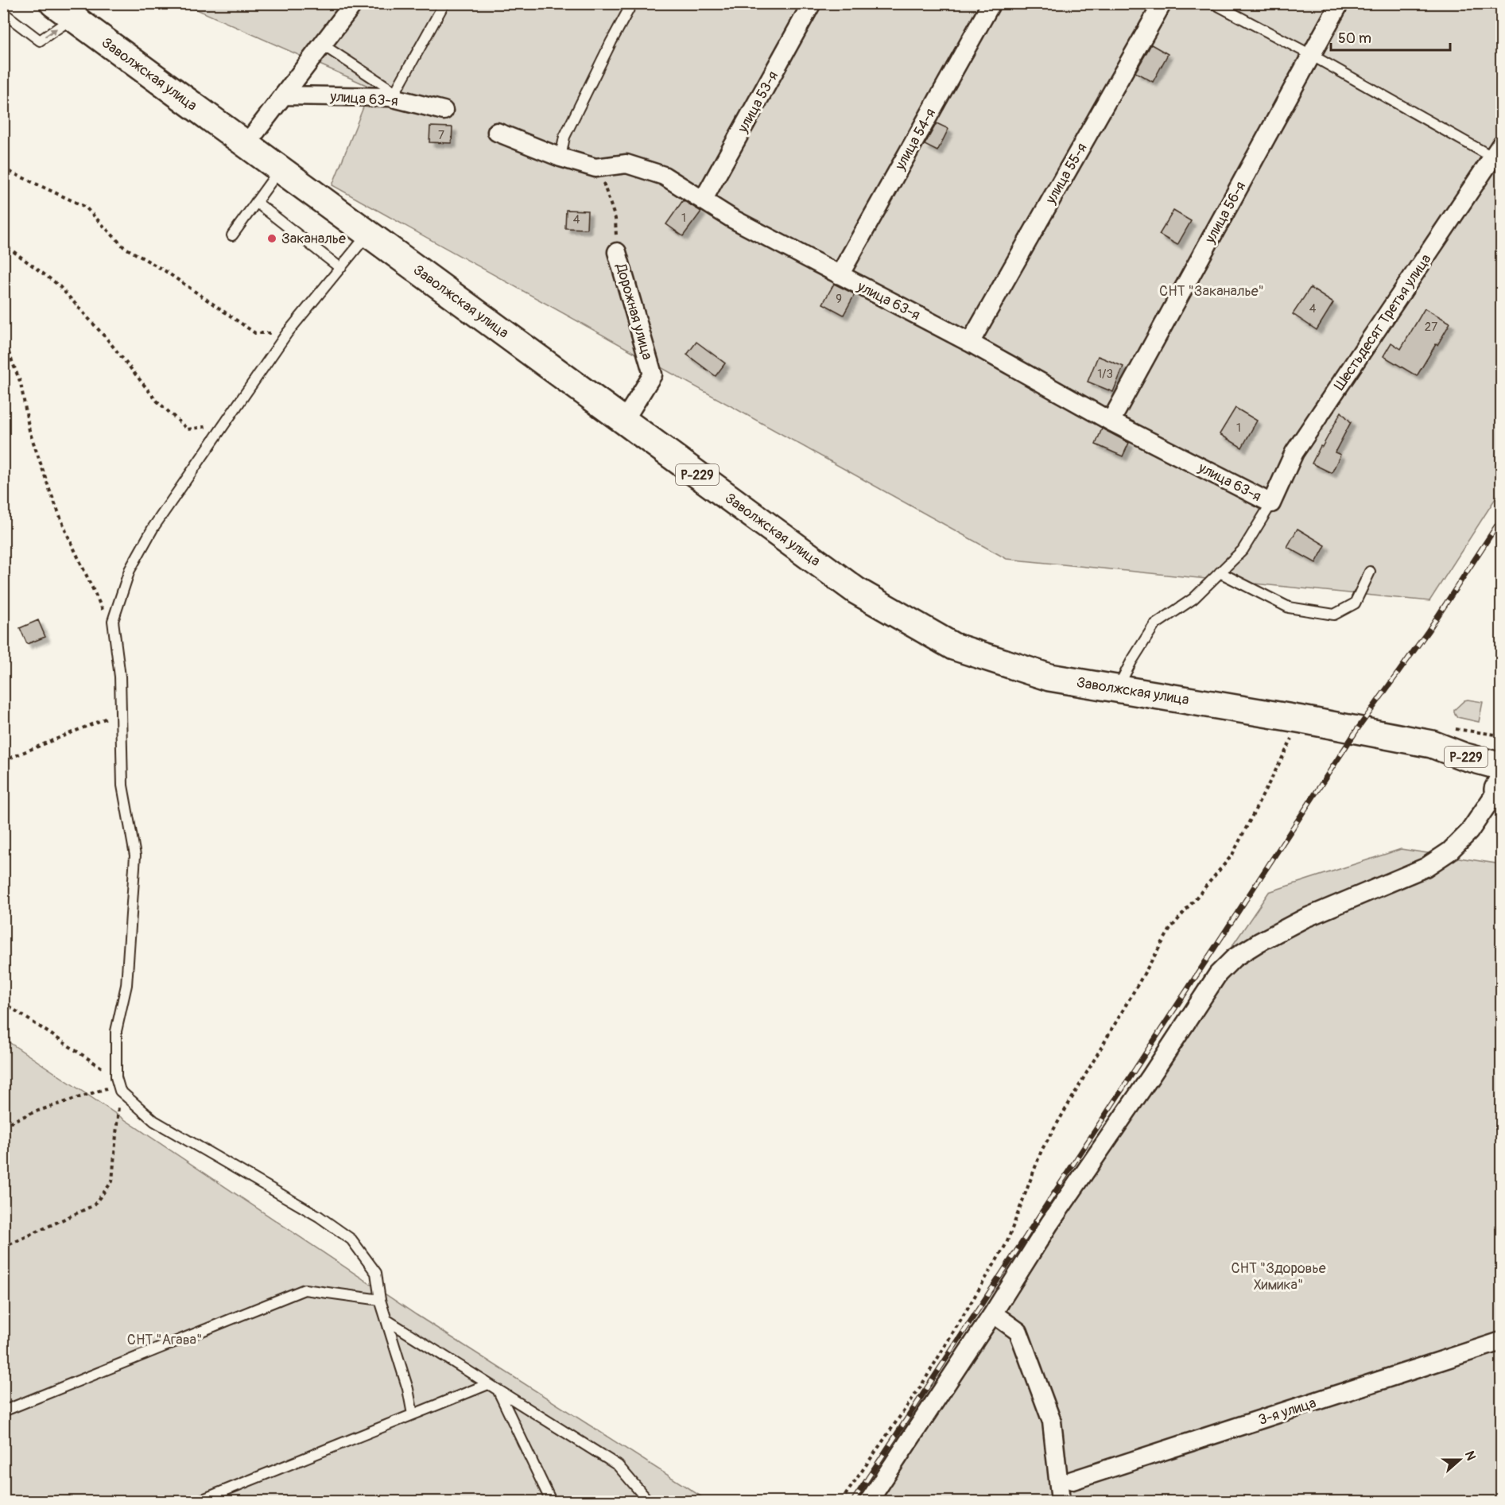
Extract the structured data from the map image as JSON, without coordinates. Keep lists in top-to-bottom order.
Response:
{
  "streets": {
    "main road": ["Заволжская улица", "Р-229"],
    "street": [
      "улица 63-я",
      "улица 53-я",
      "улица 54-я",
      "улица 55-я",
      "улица 56-я",
      "Дорожная улица",
      "Шестьдесят Третья улица",
      "3-я улица"
    ]
  },
  "crossings": [
    ["Заволжская улица", "Дорожная улица"],
    ["улица 63-я", "улица 53-я"],
    ["улица 63-я", "улица 54-я"],
    ["улица 63-я", "улица 55-я"],
    ["улица 63-я", "улица 56-я"],
    ["улица 63-я", "Шестьдесят Третья улица"]
  ],
  "parks": ["СНТ \"Заканалье\"", "СНТ \"Здоровье Химика\"", "СНТ \"Агава\""],
  "places": ["Заканалье"],
  "house_numbers": [
    "7",
    "1",
    "4",
    "9",
    "4",
    "27",
    "1/3",
    "1"
  ],
  "scale_bar": "50 m",
  "north": "right"
}
